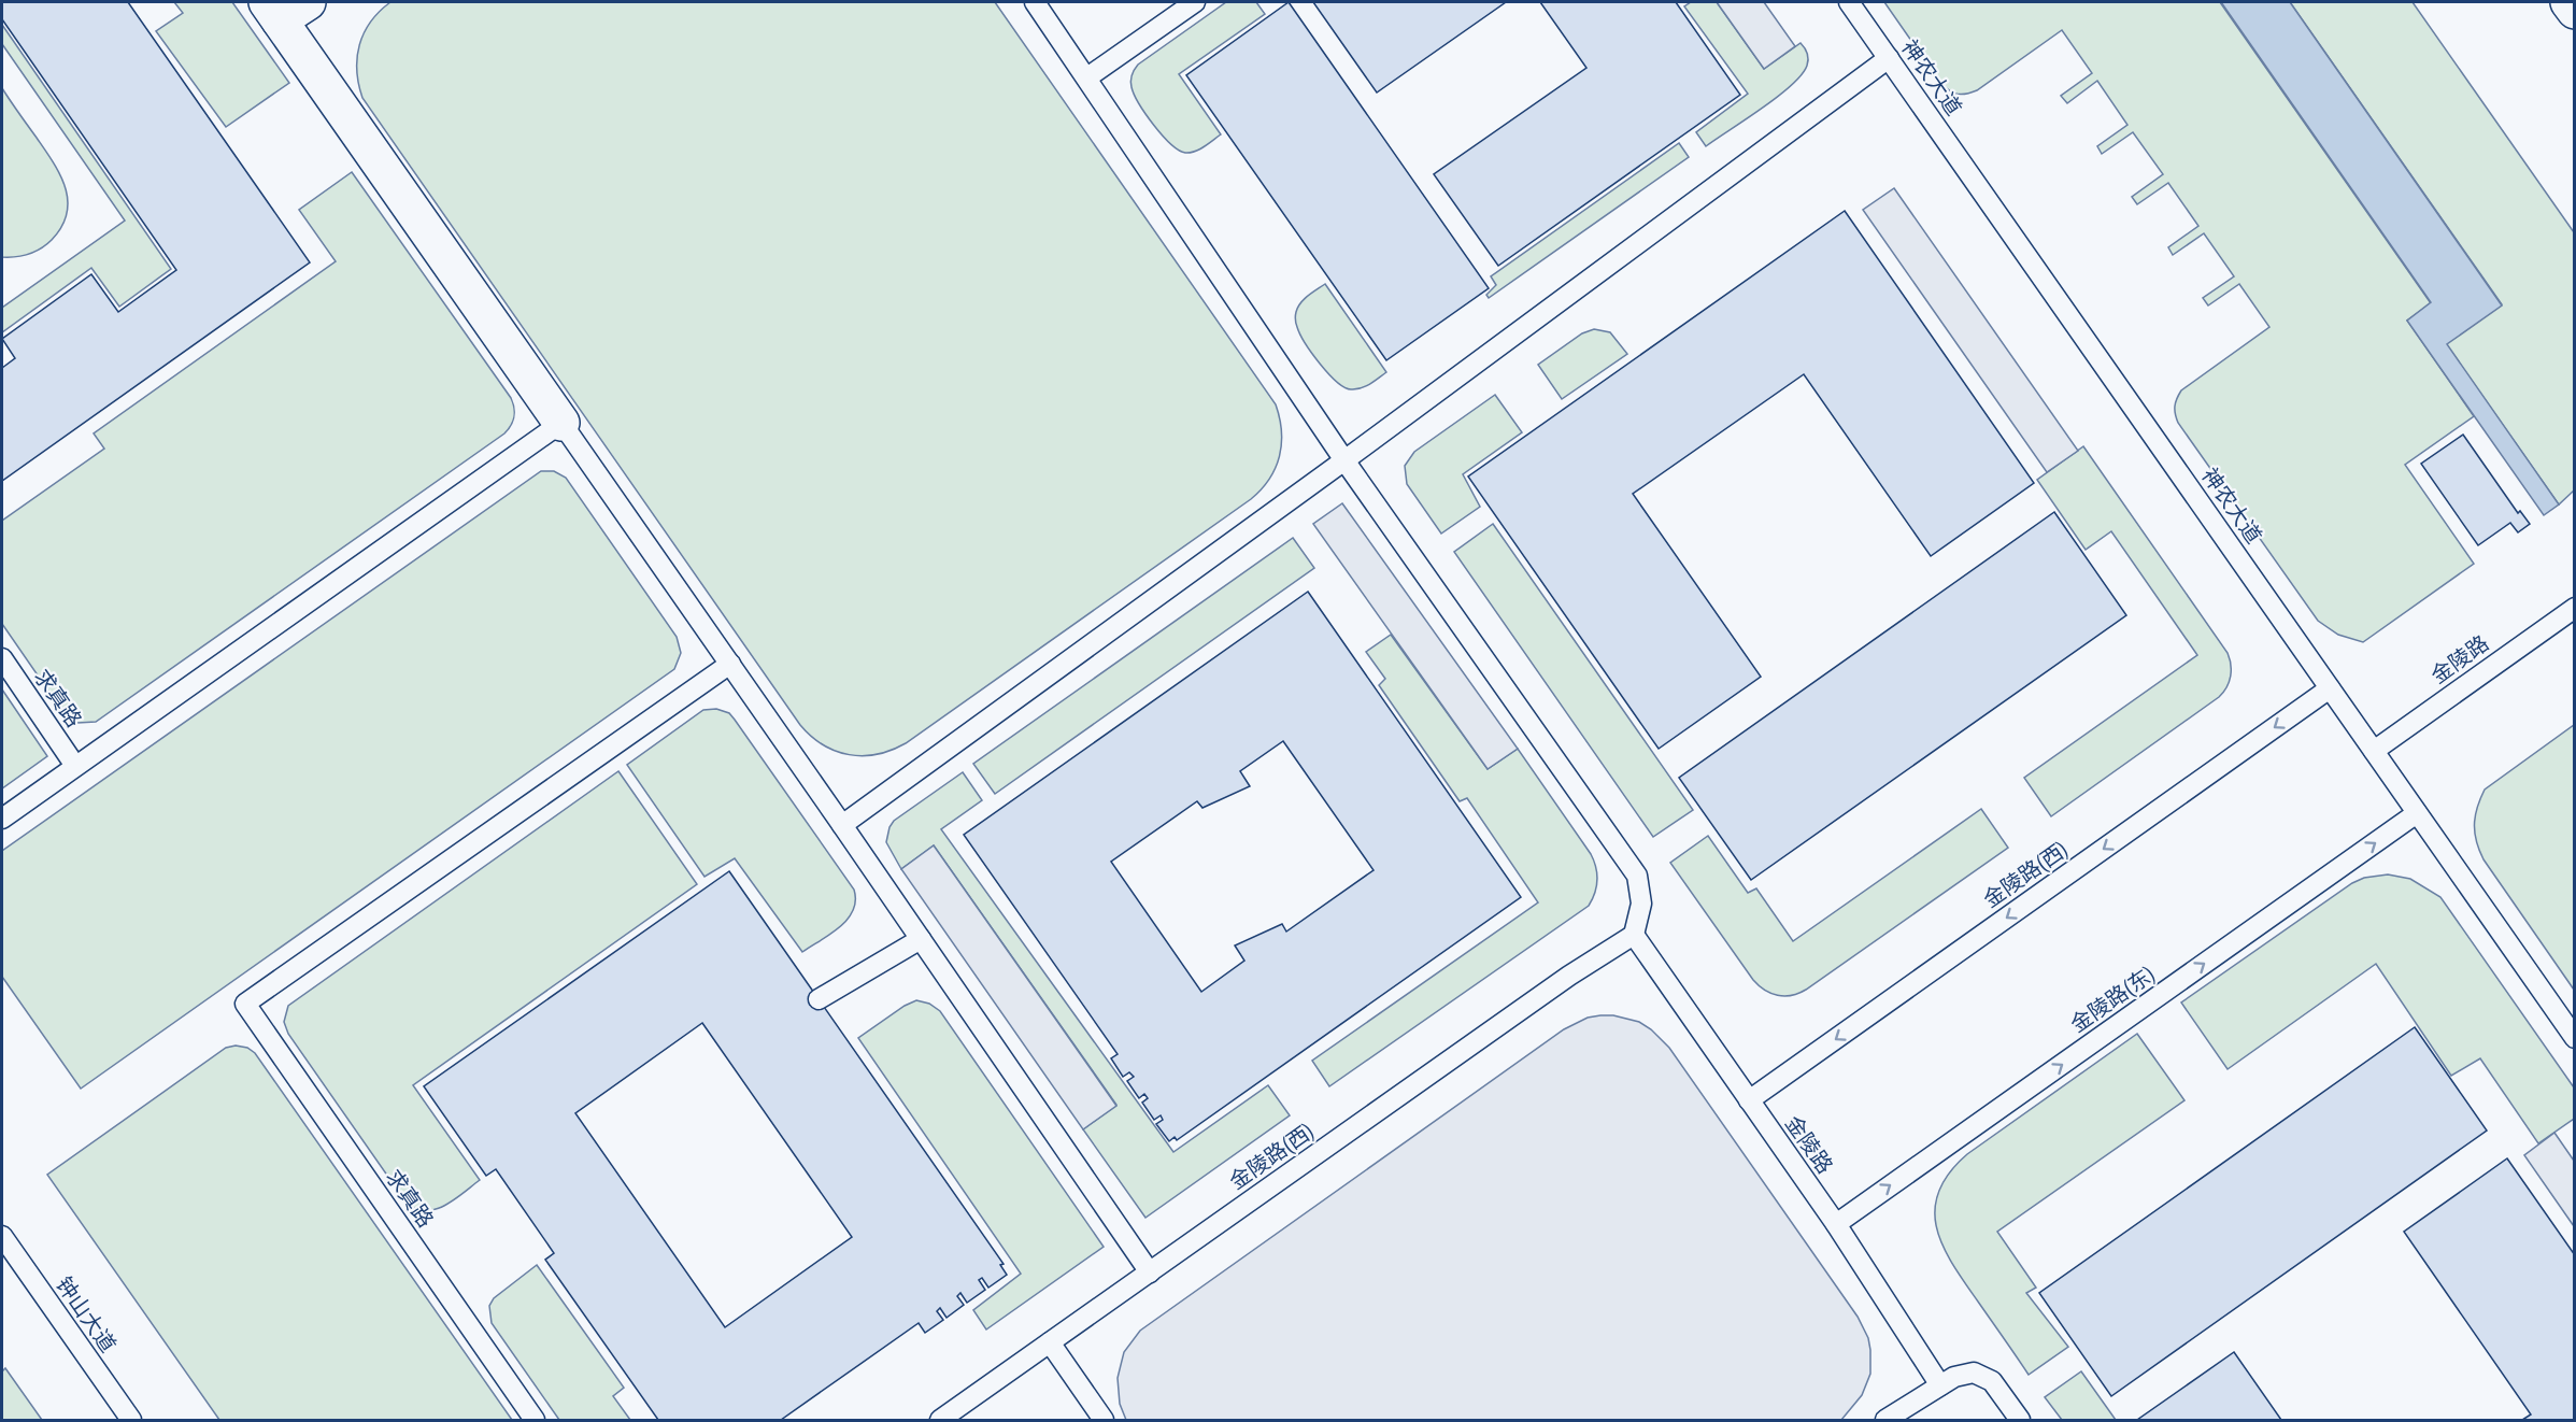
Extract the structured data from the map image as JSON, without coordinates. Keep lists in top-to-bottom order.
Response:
{
  "streets": {
    "lane": [
      "神农大道",
      "金陵路",
      "求真路",
      "金陵路(西)",
      "金陵路(东)",
      "钟山大道"
    ]
  },
  "crossings": [
    ["神农大道", "金陵路"],
    ["神农大道", "金陵路(西)"],
    ["神农大道", "金陵路(东)"],
    ["金陵路", "金陵路(西)"],
    ["金陵路", "金陵路(东)"]
  ],
  "one_way": ["金陵路(西)", "金陵路(东)"]
}
